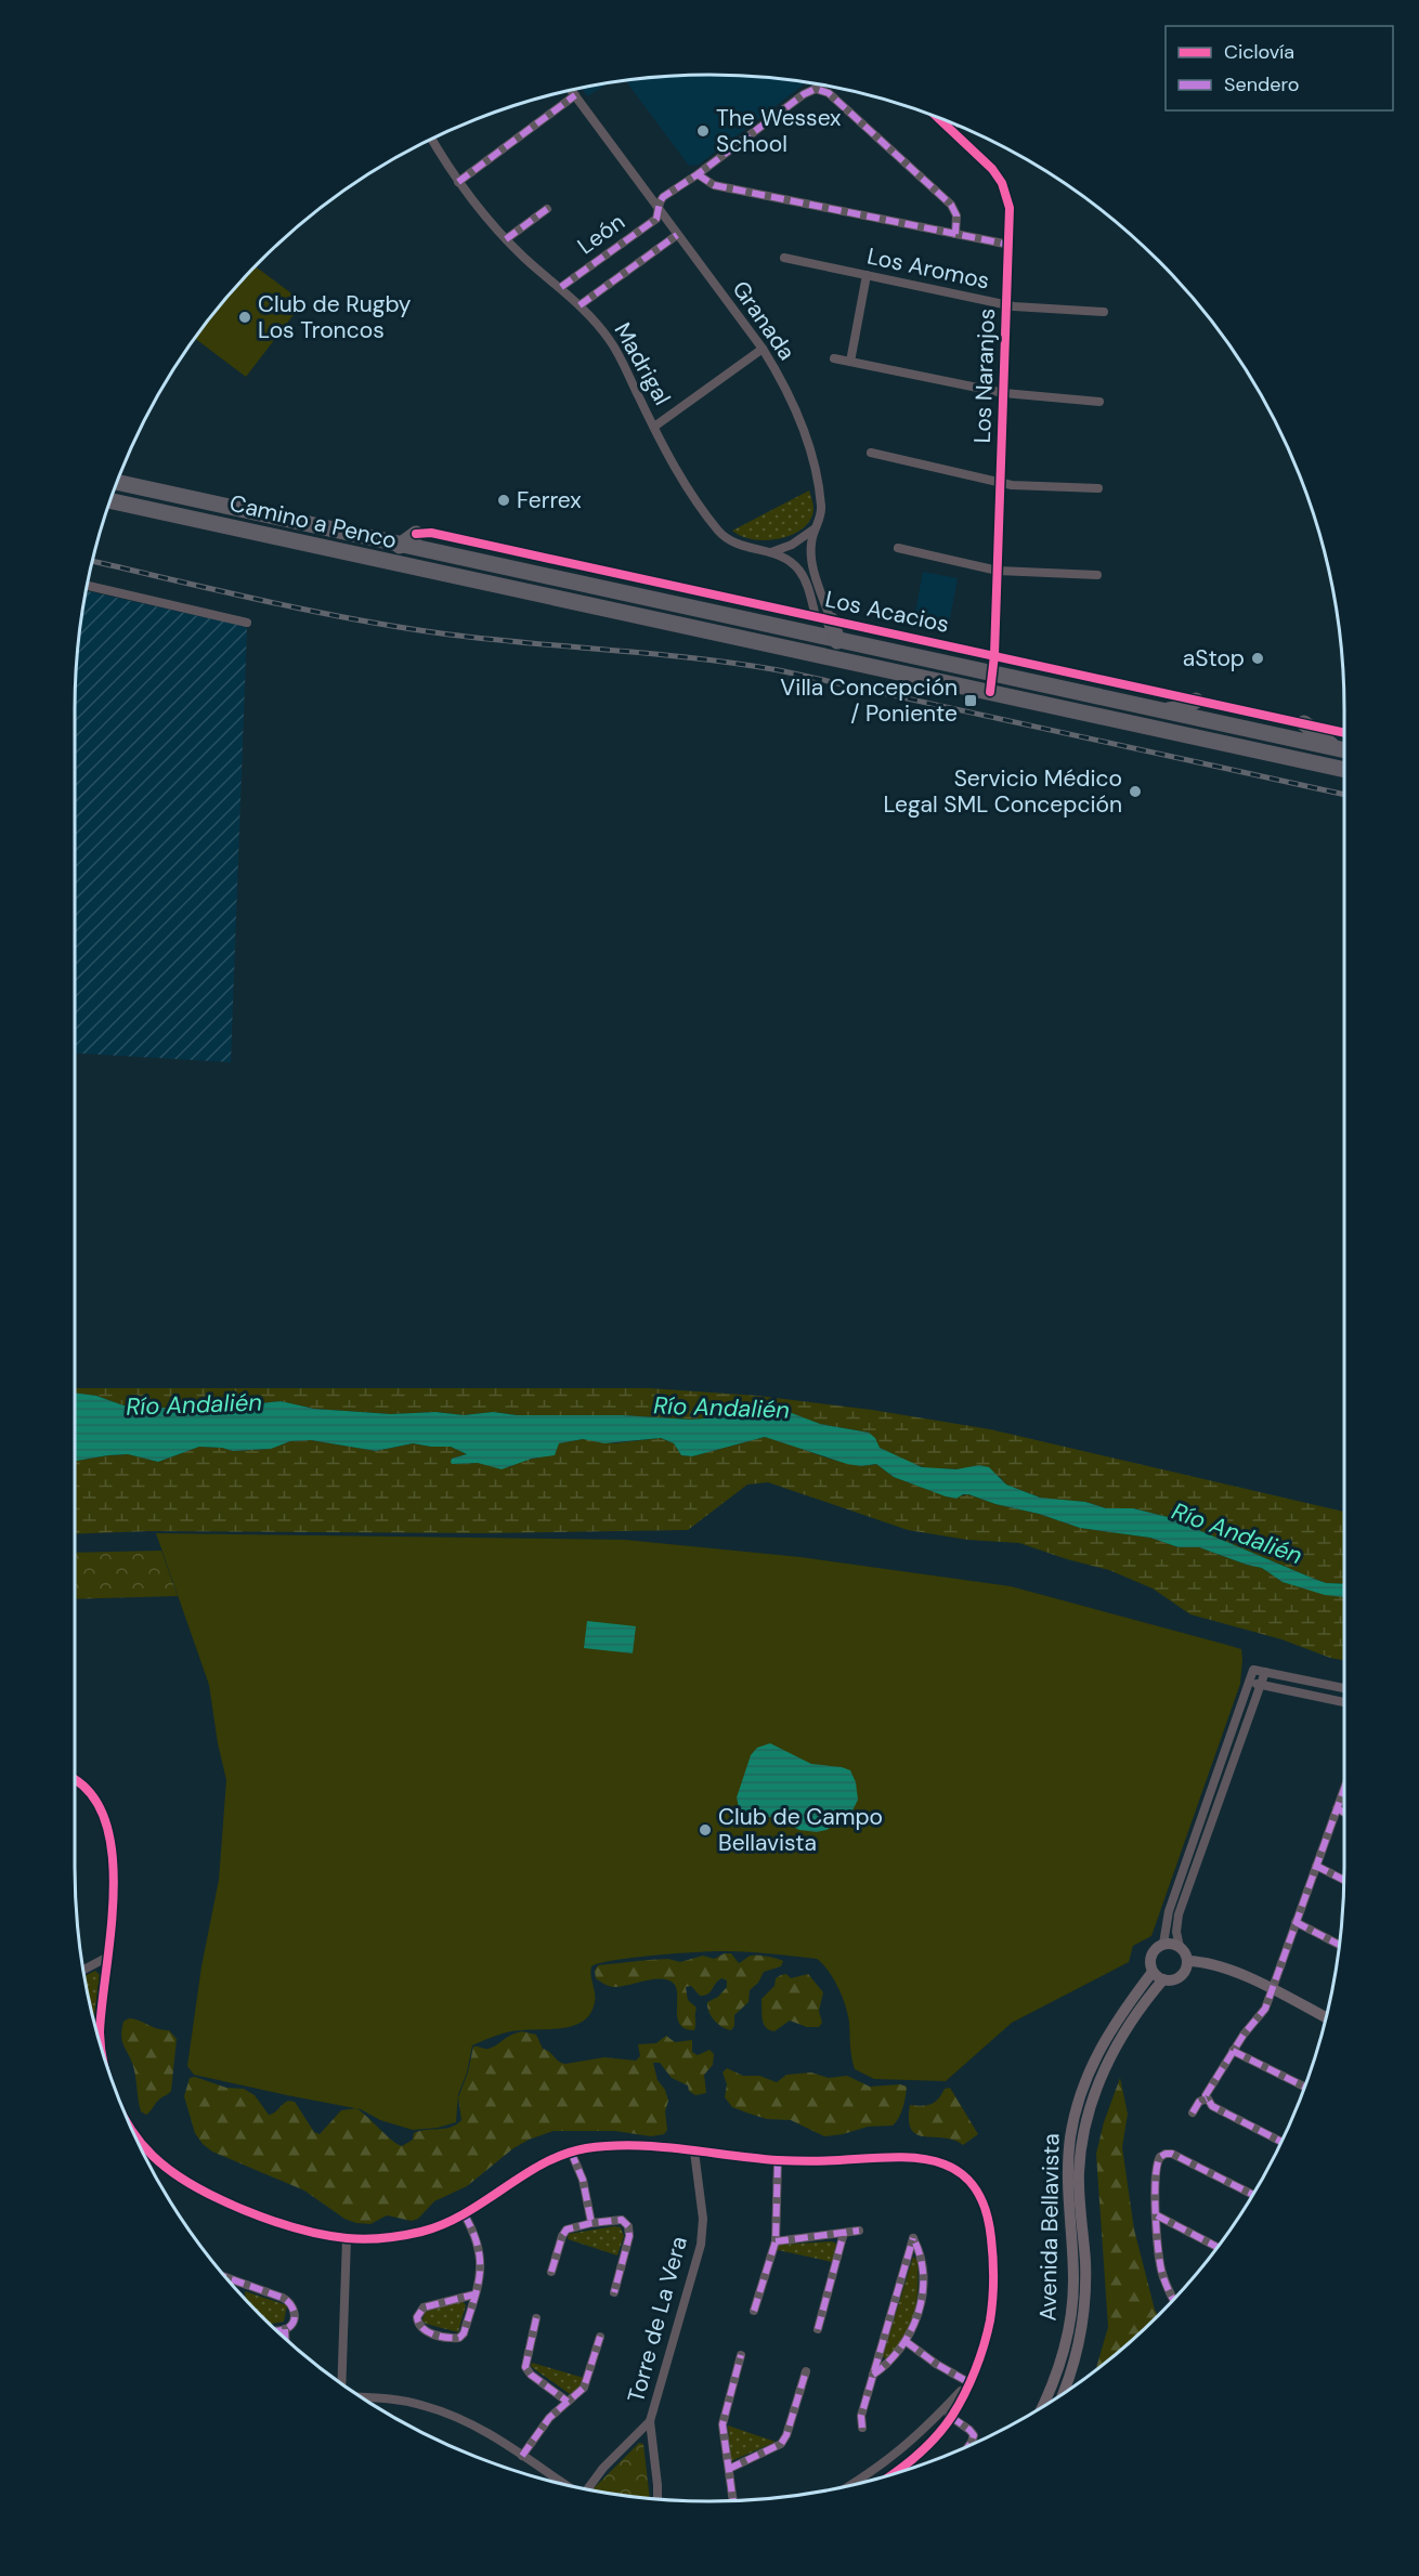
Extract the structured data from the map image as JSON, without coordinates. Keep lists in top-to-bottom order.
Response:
{
  "streets": {
    "highway": ["Camino a Penco"],
    "street": [
      "León",
      "Los Aromos",
      "Granada",
      "Madrigal",
      "Los Naranjos",
      "Los Acacios",
      "Avenida Bellavista",
      "Torre de La Vera"
    ]
  },
  "crossings": [
    ["León", "Granada"],
    ["León", "Madrigal"],
    ["Los Aromos", "Los Naranjos"],
    ["Granada", "Madrigal"],
    ["Granada", "Los Acacios"],
    ["Madrigal", "Los Acacios"],
    ["Los Naranjos", "Camino a Penco"],
    ["Los Naranjos", "Los Acacios"]
  ],
  "water": ["Río Andalién"],
  "places": {
    "other": [
      "The Wessex School",
      "Club de Rugby Los Troncos",
      "Ferrex",
      "aStop",
      "Servicio Médico Legal SML Concepción",
      "Club de Campo Bellavista"
    ],
    "transit": ["Villa Concepción / Poniente"]
  },
  "legend": ["Ciclovía", "Sendero"]
}
